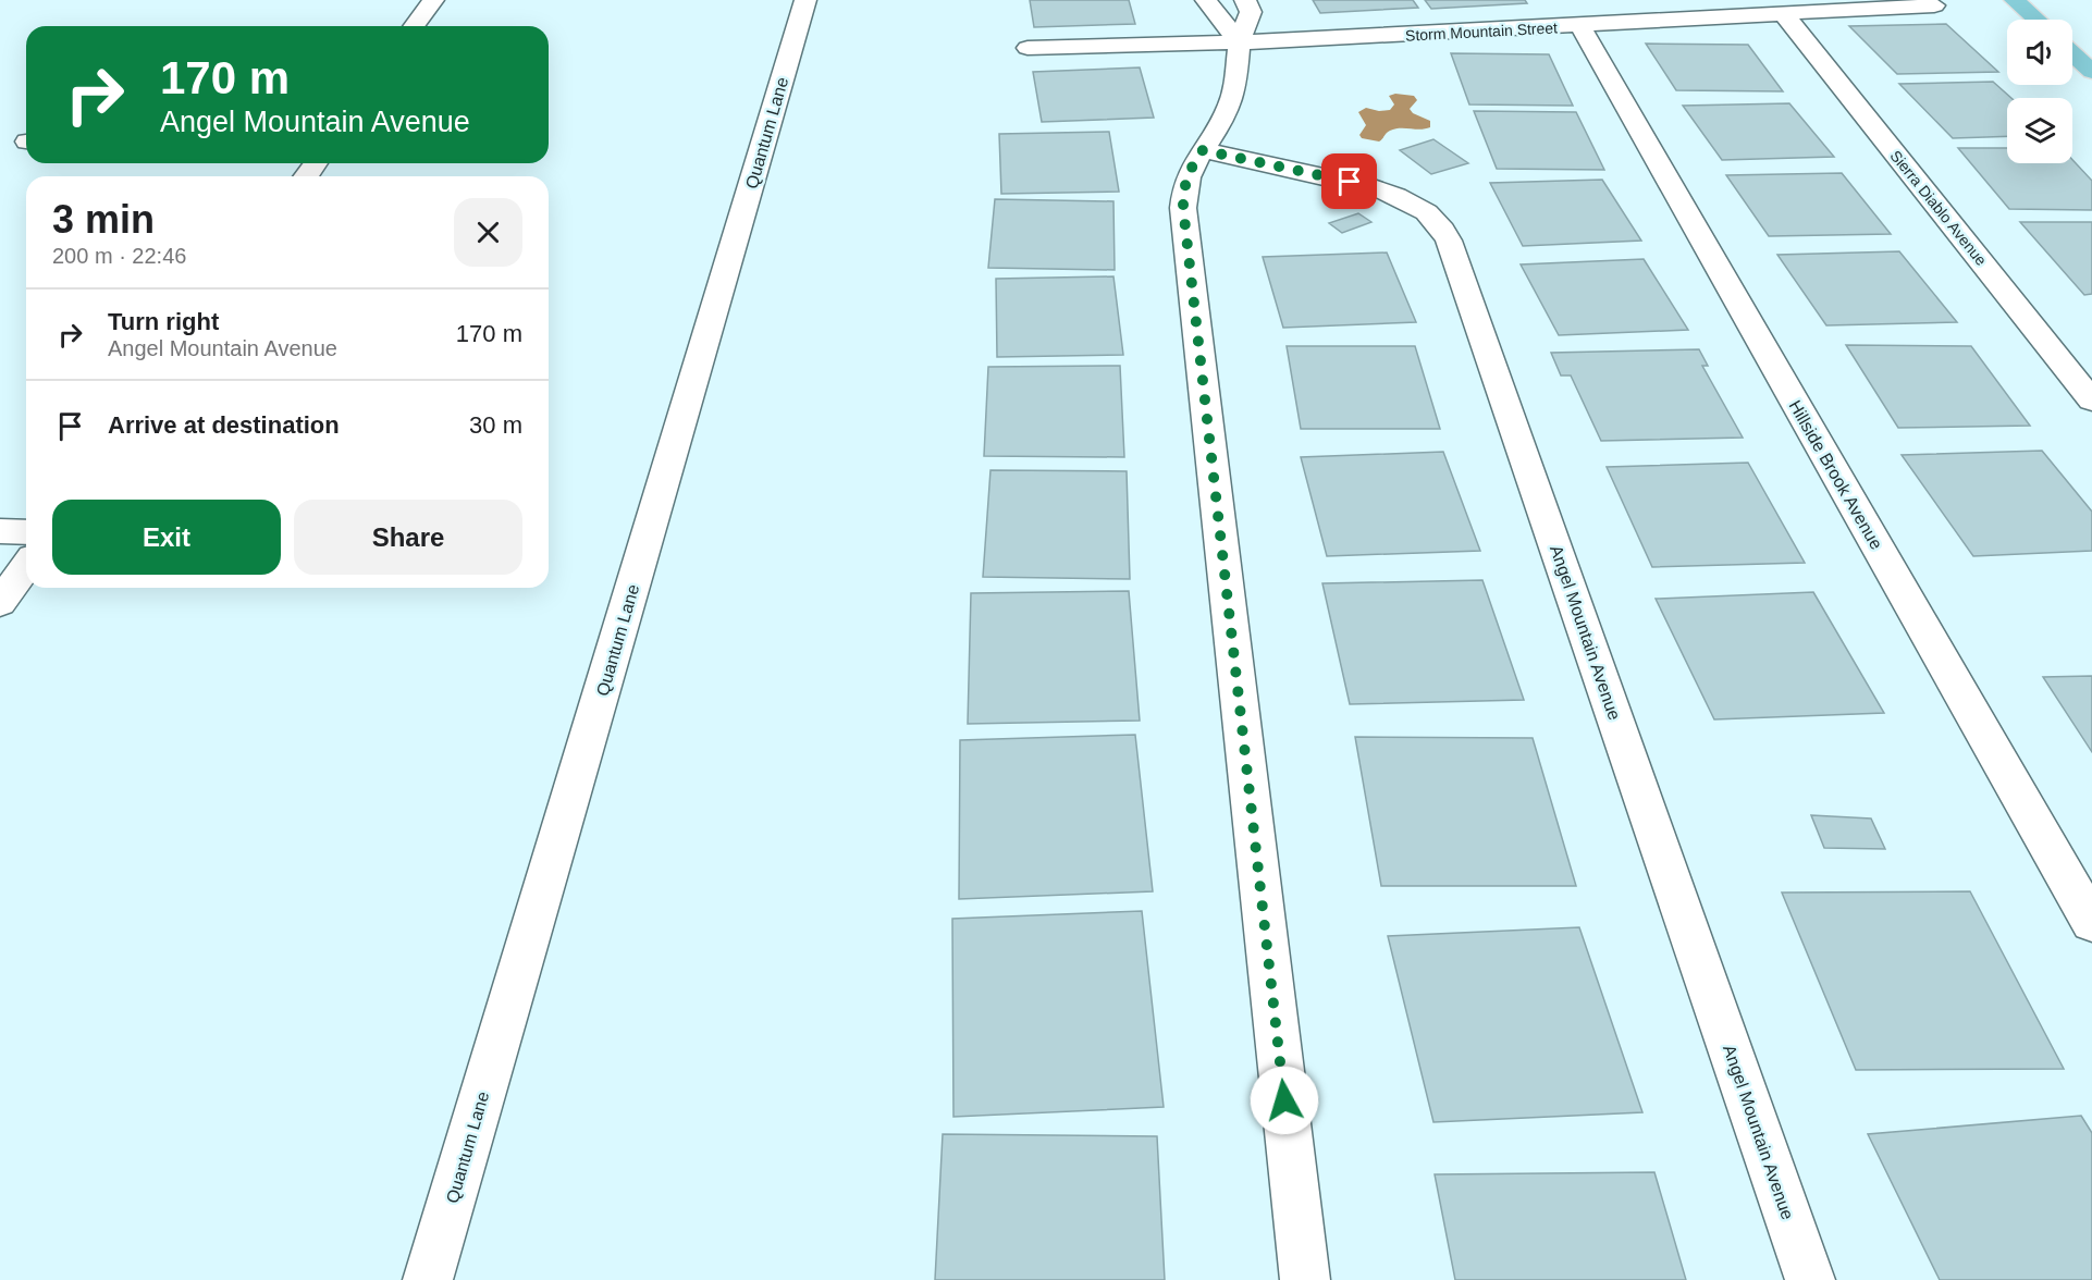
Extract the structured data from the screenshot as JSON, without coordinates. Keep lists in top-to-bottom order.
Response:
{
  "streets": {
    "street": [
      "Storm Mountain Street",
      "Quantum Lane",
      "Sierra Diablo Avenue",
      "Hillside Brook Avenue",
      "Angel Mountain Avenue"
    ]
  },
  "crossings": [
    ["Storm Mountain Street", "Sierra Diablo Avenue"],
    ["Storm Mountain Street", "Hillside Brook Avenue"]
  ],
  "page": {
    "turn": ["170 m", "Angel Mountain Avenue"],
    "heading": ["3 min", "200 m · 22:46"],
    "list": [
      {
        "name": "Turn right",
        "note": "Angel Mountain Avenue",
        "value": "170 m"
      },
      {
        "name": "Arrive at destination",
        "value": "30 m"
      }
    ],
    "buttons": ["Exit", "Share"]
  }
}
